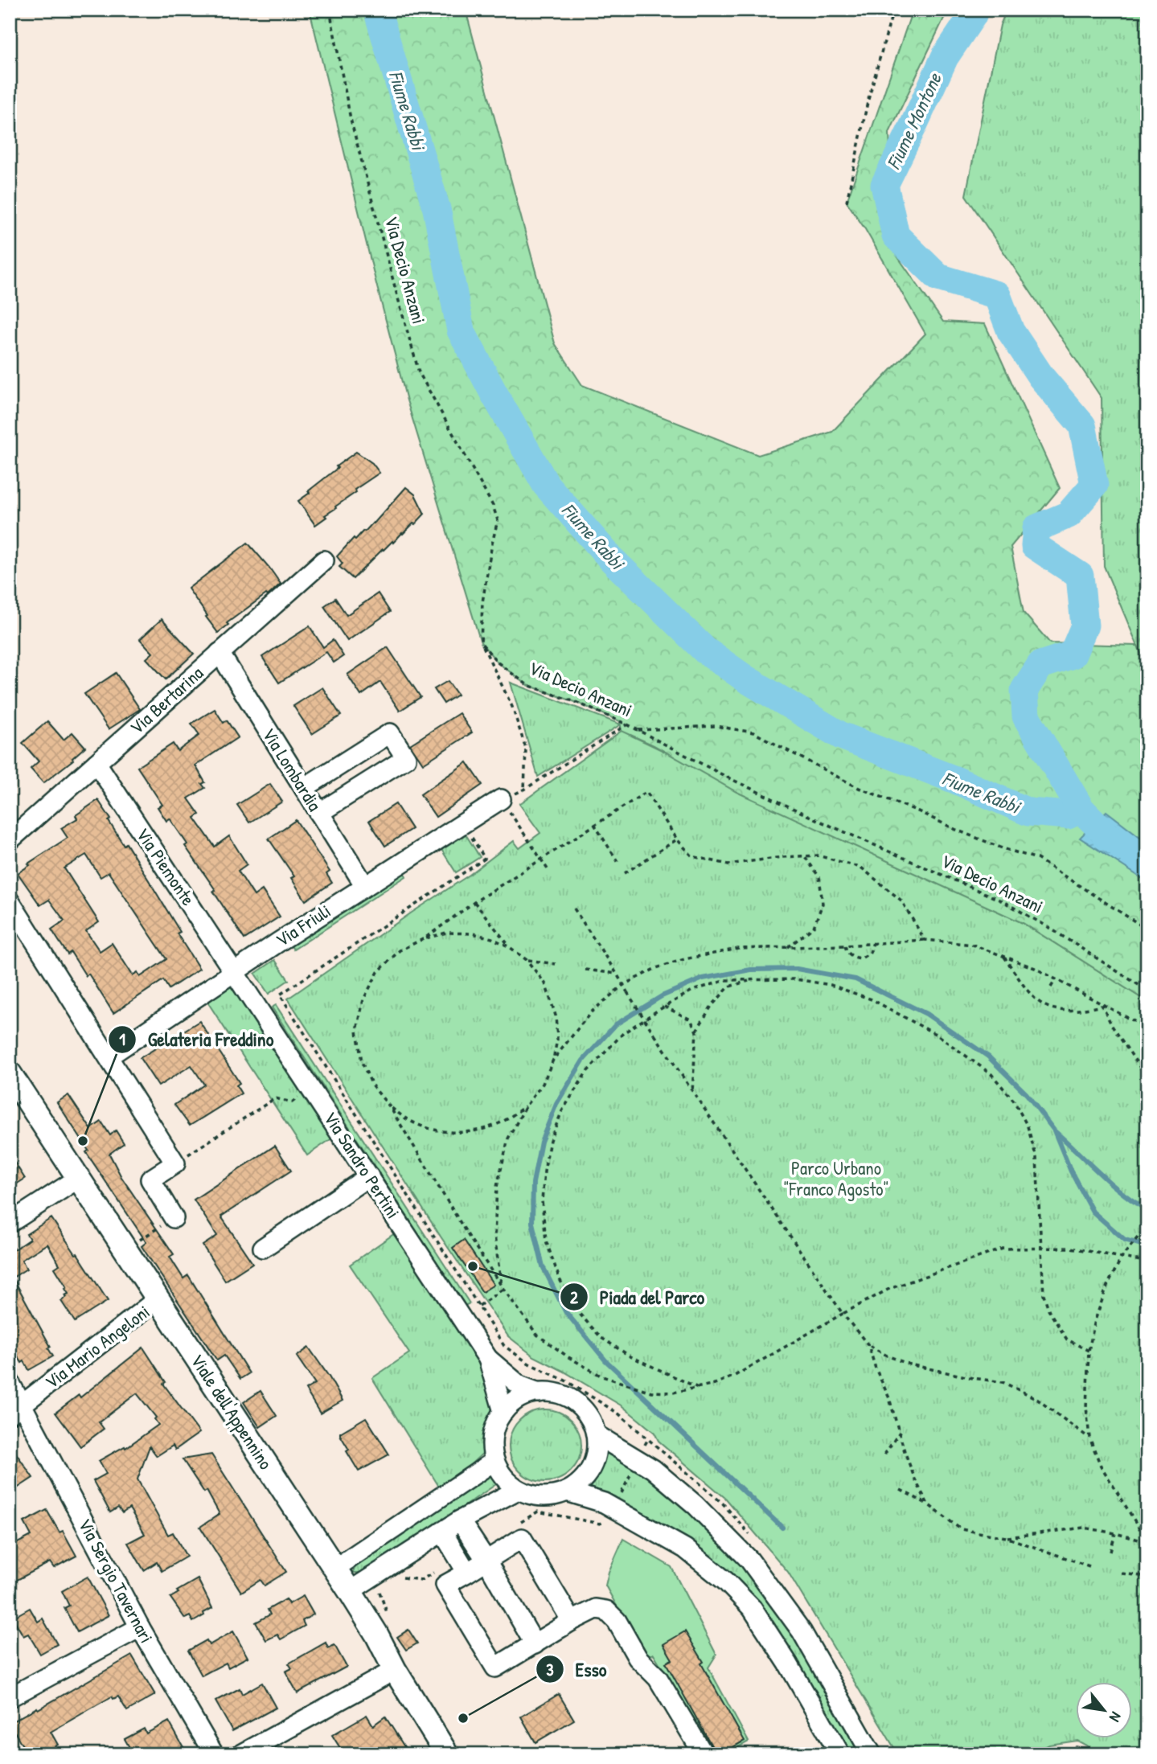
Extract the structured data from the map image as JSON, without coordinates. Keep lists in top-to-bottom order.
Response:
{
  "streets": {
    "main road": ["Viale dell'Appennino"],
    "street": [
      "Via Bertarina",
      "Via Lombardia",
      "Via Piemonte",
      "Via Friuli",
      "Via Sandro Pertini",
      "Via Mario Angeloni",
      "Via Sergio Tavernari"
    ],
    "path": ["Via Decio Anzani"]
  },
  "crossings": [
    ["Via Bertarina", "Via Lombardia"],
    ["Via Bertarina", "Via Piemonte"],
    ["Via Lombardia", "Via Friuli"],
    ["Via Piemonte", "Via Friuli"],
    ["Via Piemonte", "Via Sandro Pertini"],
    ["Via Friuli", "Via Sandro Pertini"],
    ["Via Mario Angeloni", "Viale dell'Appennino"],
    ["Via Mario Angeloni", "Via Sergio Tavernari"]
  ],
  "water": ["Fiume Rabbi", "Fiume Montone"],
  "parks": ["Parco Urbano \"Franco Agosto\""],
  "places": ["Gelateria Freddino", "Piada del Parco", "Esso"],
  "north": "bottom right"
}
